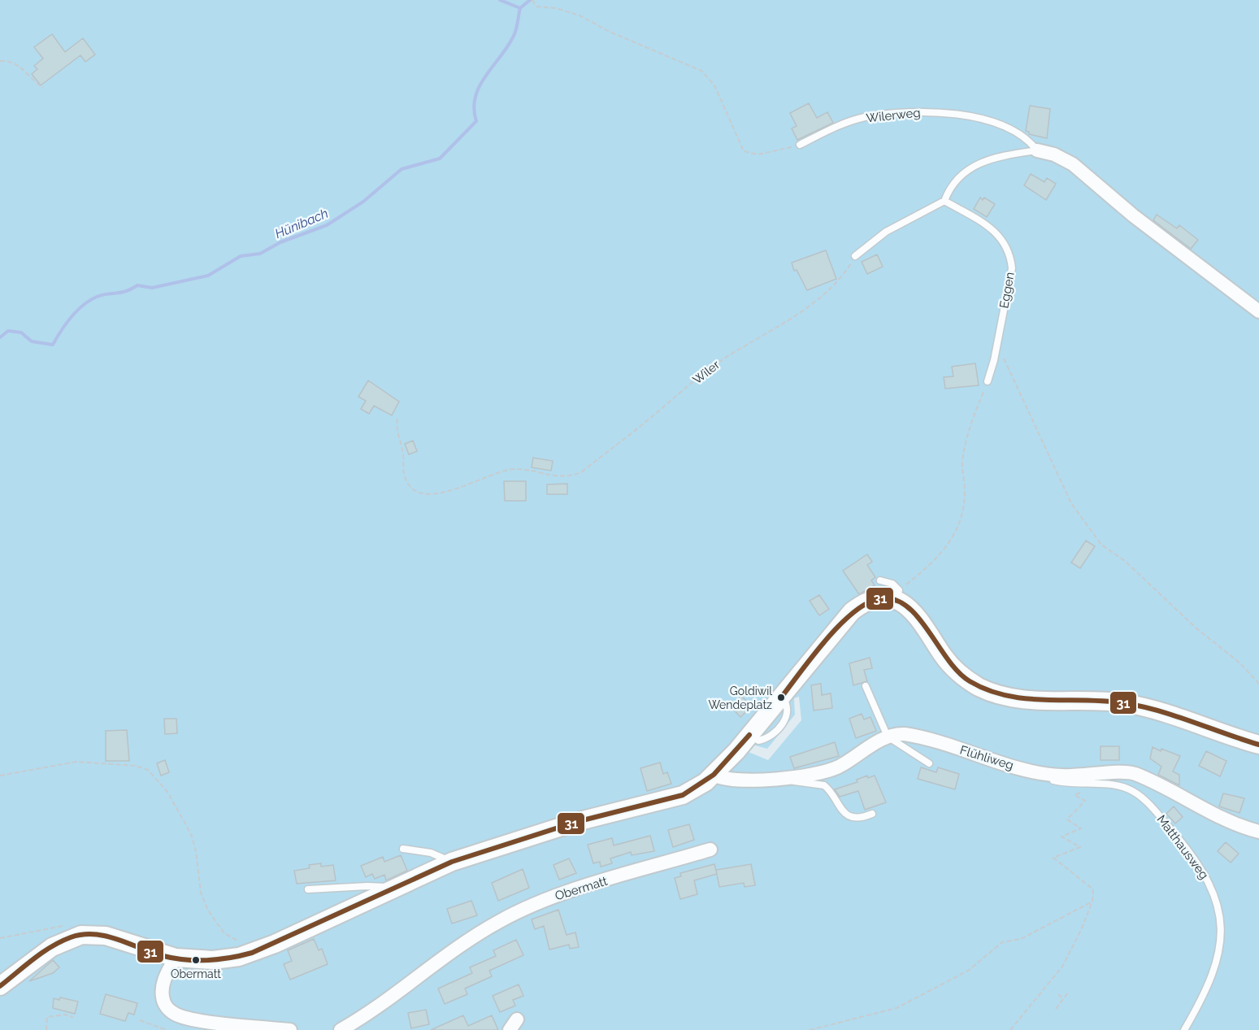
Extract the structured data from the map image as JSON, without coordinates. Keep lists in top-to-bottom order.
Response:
{
  "streets": {
    "street": ["Wilerweg", "Flühliweg", "Obermatt"],
    "lane": ["Eggen", "Matthausweg"],
    "path": ["Wiler"]
  },
  "crossings": [
    ["Flühliweg", "Matthausweg"]
  ],
  "water": ["Hünibach"],
  "places": ["Goldiwil Wendeplatz", "Obermatt"],
  "lines": ["transit line 31"]
}
